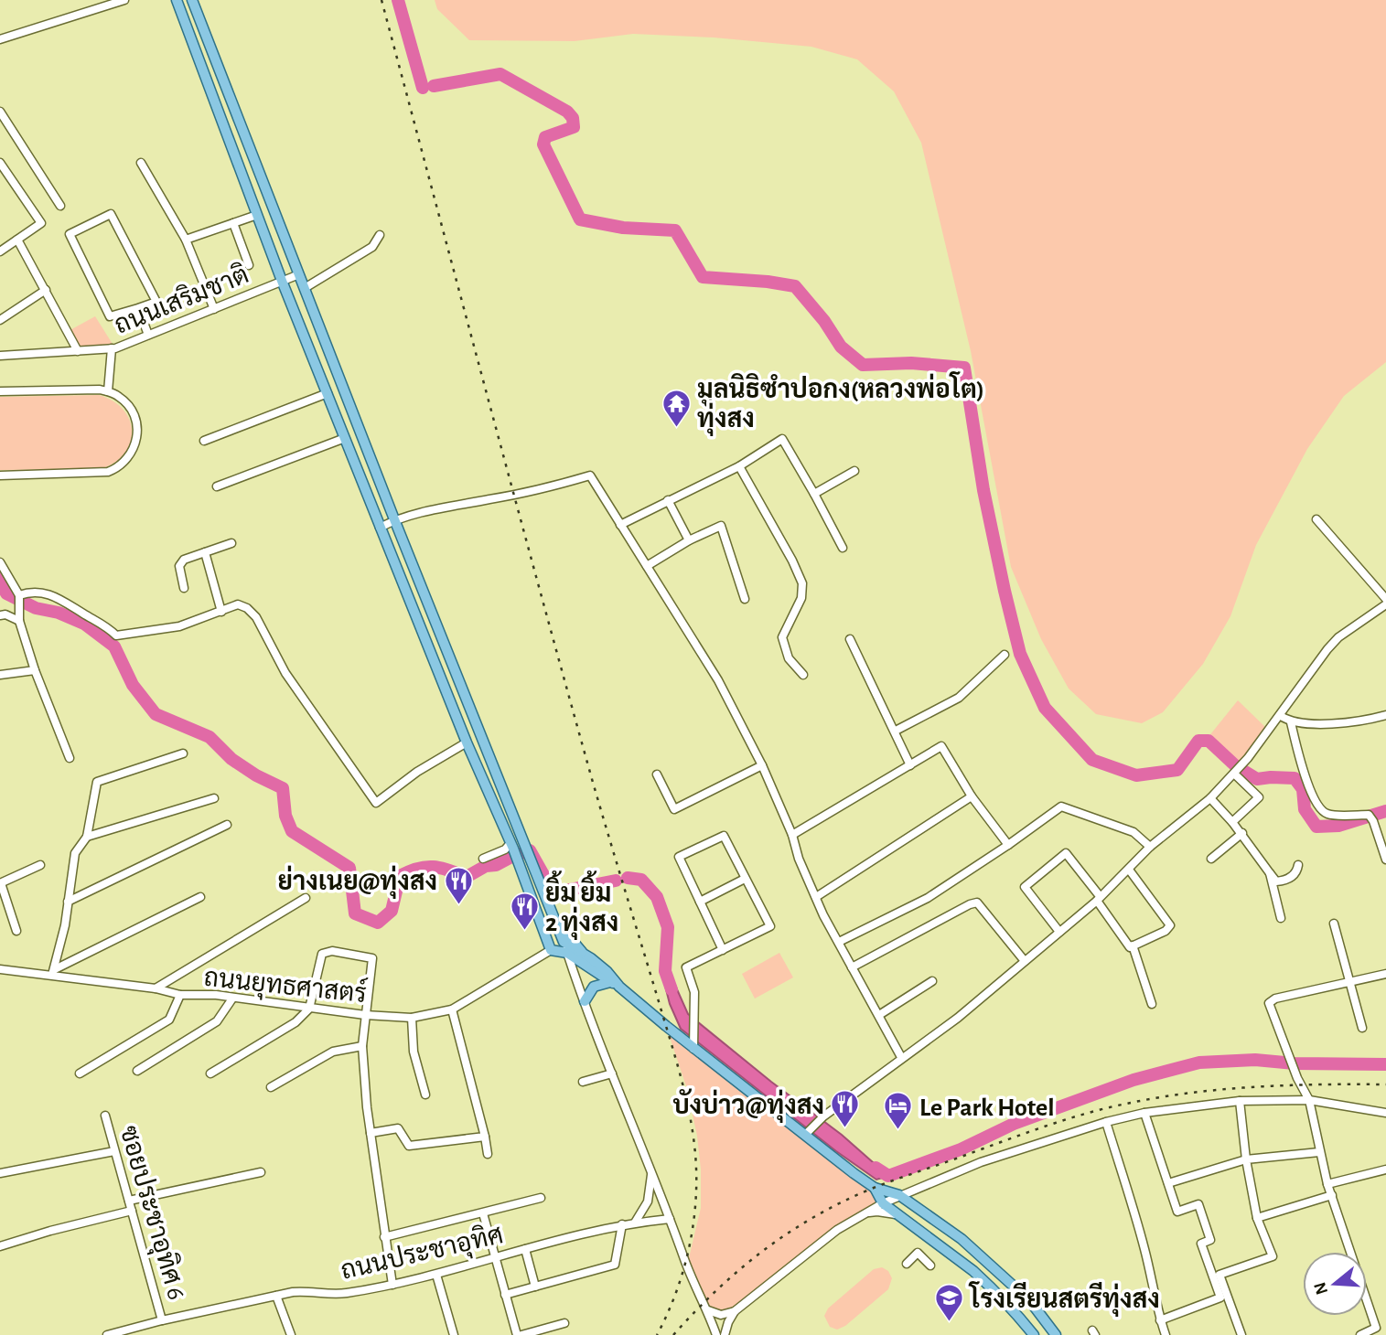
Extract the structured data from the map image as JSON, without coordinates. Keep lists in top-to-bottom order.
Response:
{
  "streets": {
    "street": [
      "ถนนเสริมชาติ",
      "ถนนยุทธศาสตร์",
      "ซอยประชาอุทิศ 6",
      "ถนนประชาอุทิศ"
    ]
  },
  "crossings": [
    ["ซอยประชาอุทิศ 6", "ถนนประชาอุทิศ"]
  ],
  "places": {
    "temple": ["มูลนิธิซำปอกง(หลวงพ่อโต) ทุ่งสง"],
    "restaurant": ["ย่างเนย@ทุ่งสง", "ยิ้ม ยิ้ม 2 ทุ่งสง", "บังบ่าว@ทุ่งสง"],
    "hotel": ["Le Park Hotel"],
    "school or university": ["โรงเรียนสตรีทุ่งสง"]
  },
  "north": "left"
}
